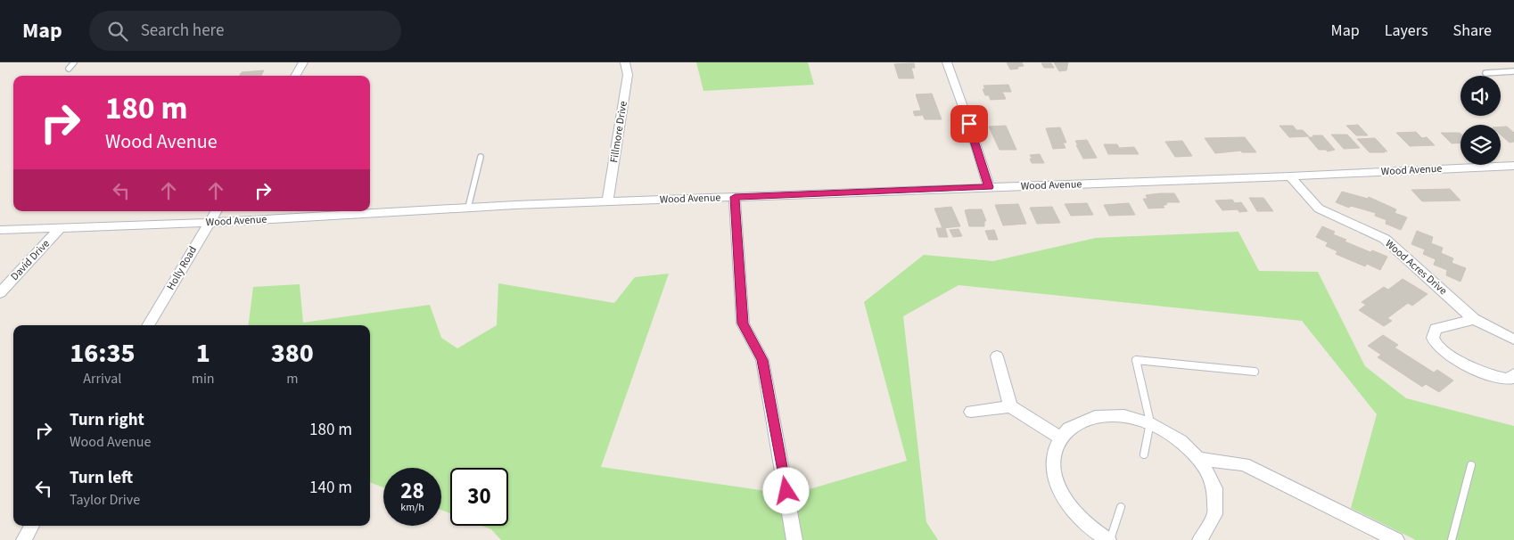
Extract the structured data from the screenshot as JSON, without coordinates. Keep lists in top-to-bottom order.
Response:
{
  "streets": {
    "street": [
      "Fillmore Drive",
      "Wood Avenue",
      "David Drive",
      "Wood Acres Drive",
      "Holly Road"
    ]
  },
  "crossings": [
    ["Fillmore Drive", "Wood Avenue"],
    ["Wood Avenue", "David Drive"],
    ["Wood Avenue", "Wood Acres Drive"],
    ["Wood Avenue", "Holly Road"]
  ],
  "page": {
    "header": "Map",
    "search": "Search here",
    "nav": ["Map", "Layers", "Share"],
    "turn": ["180 m", "Wood Avenue"],
    "eta": [
      "16:35",
      "Arrival",
      "1",
      "min",
      "380",
      "m"
    ],
    "list": [
      {
        "name": "Turn right",
        "note": "Wood Avenue",
        "value": "180 m"
      },
      {
        "name": "Turn left",
        "note": "Taylor Drive",
        "value": "140 m"
      }
    ],
    "speed": "28 km/h",
    "limit": "30"
  }
}
